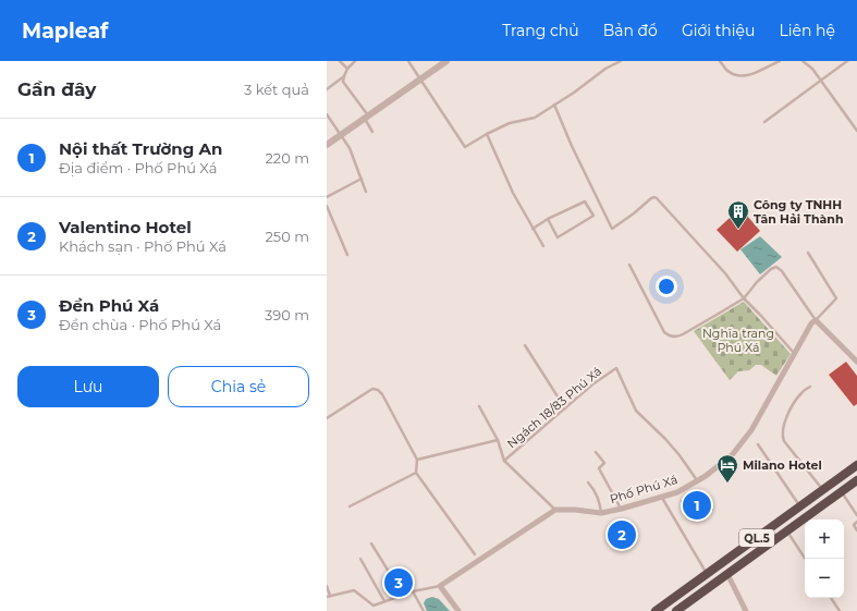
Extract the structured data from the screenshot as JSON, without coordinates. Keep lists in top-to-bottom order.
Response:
{
  "streets": {
    "highway": ["QL.5"],
    "street": ["Phố Phú Xá"],
    "lane": ["Ngách 18/83 Phú Xá"]
  },
  "crossings": [
    ["Ngách 18/83 Phú Xá", "Phố Phú Xá"]
  ],
  "parks": ["Nghĩa trang Phú Xá"],
  "places": {
    "building": ["Công ty TNHH Tân Hải Thành"],
    "hotel": ["Milano Hotel"]
  },
  "page": {
    "header": "Mapleaf",
    "nav": [
      "Trang chủ",
      "Bản đồ",
      "Giới thiệu",
      "Liên hệ"
    ],
    "heading": ["Gần đây", "3 kết quả"],
    "list": [
      {
        "mark": "1",
        "name": "Nội thất Trường An",
        "note": "Địa điểm · Phố Phú Xá",
        "value": "220 m"
      },
      {
        "mark": "2",
        "name": "Valentino Hotel",
        "note": "Khách sạn · Phố Phú Xá",
        "value": "250 m"
      },
      {
        "mark": "3",
        "name": "Đền Phú Xá",
        "note": "Đền chùa · Phố Phú Xá",
        "value": "390 m"
      }
    ],
    "buttons": ["Lưu", "Chia sẻ"],
    "pins": ["1", "2", "3"],
    "map_buttons": ["+", "−"]
  }
}
